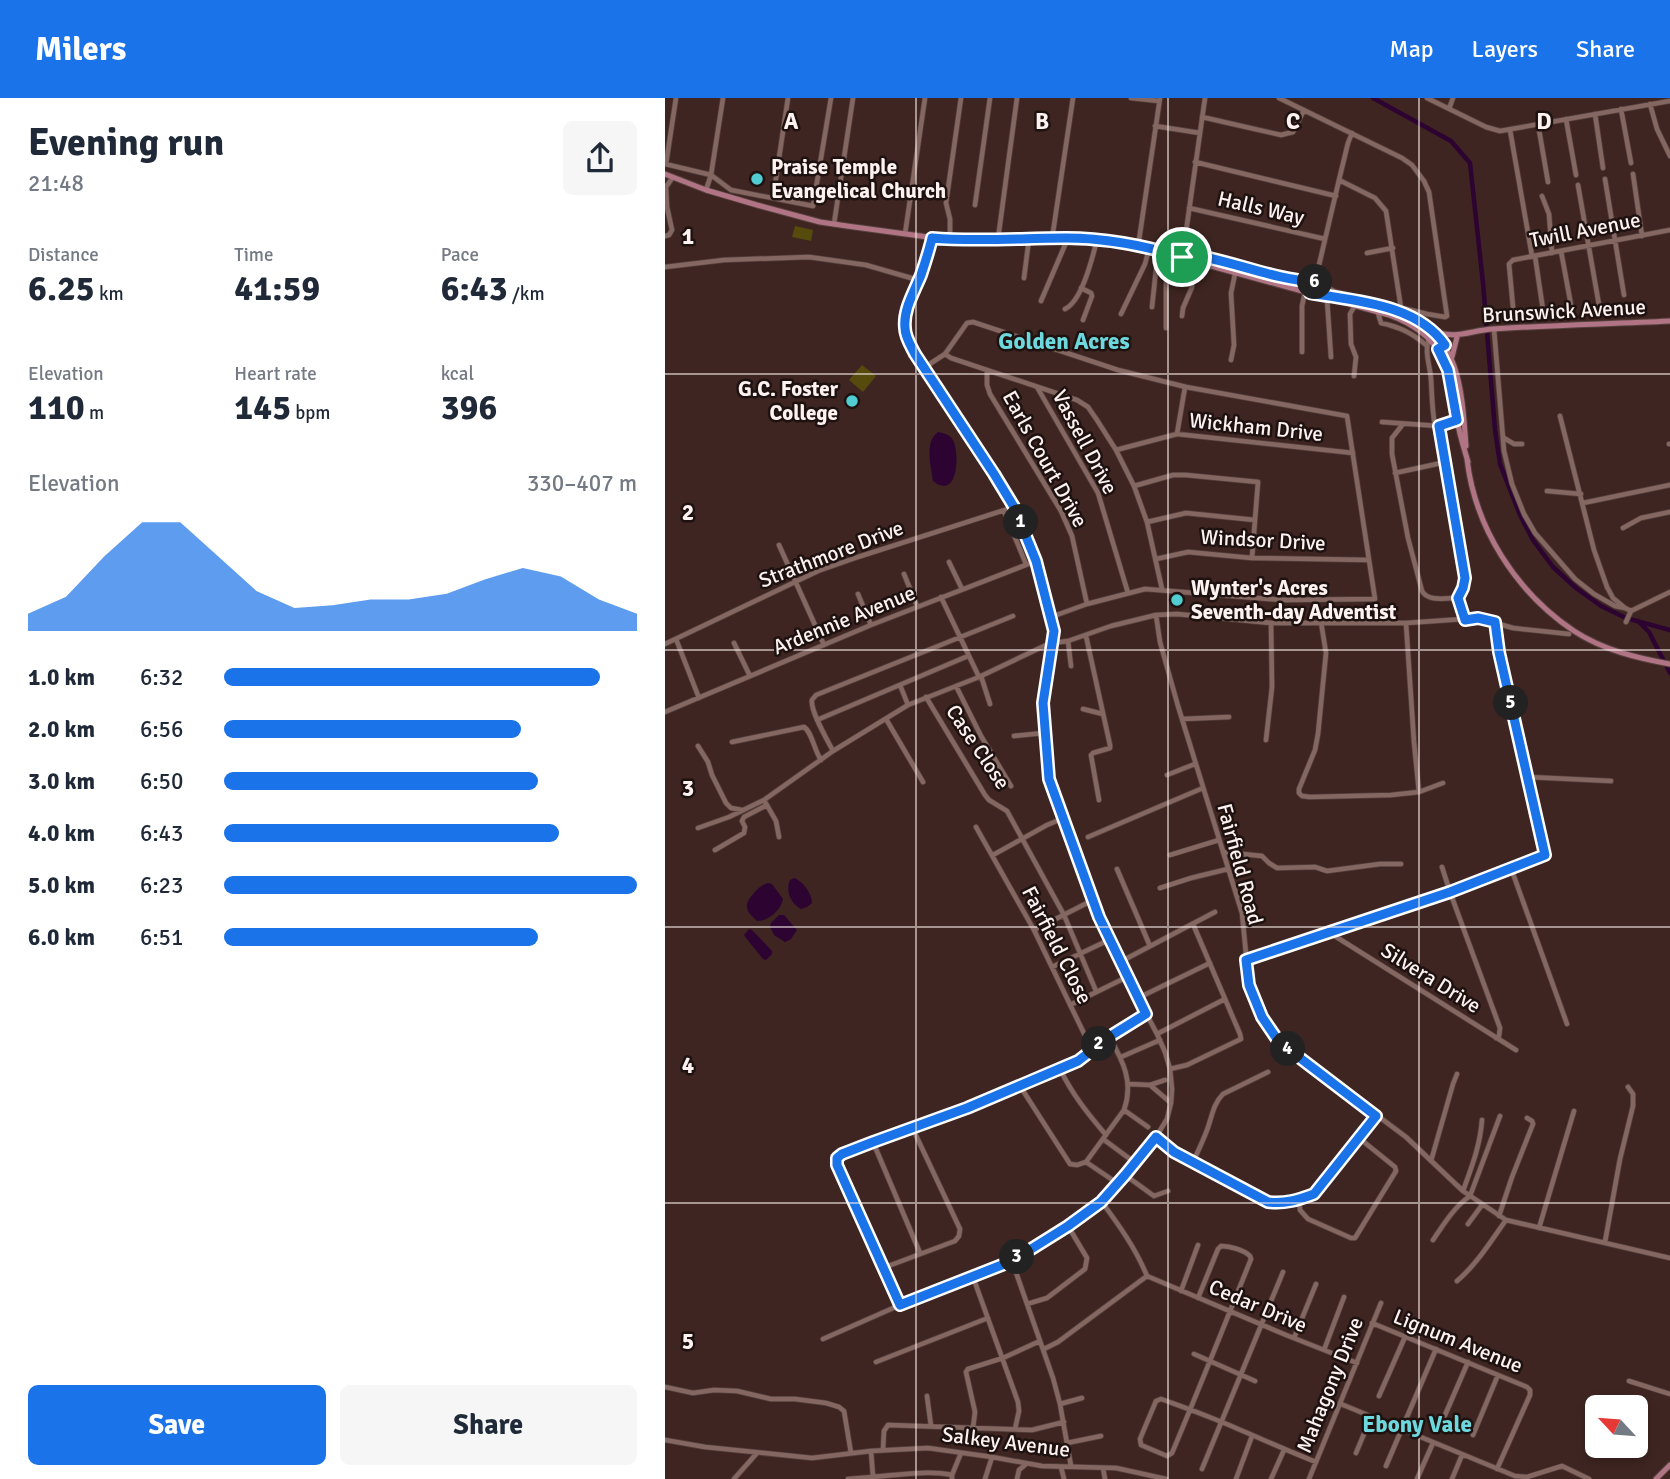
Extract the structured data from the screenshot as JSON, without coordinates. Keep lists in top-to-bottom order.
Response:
{
  "streets": {
    "main road": ["Brunswick Avenue"],
    "street": [
      "Halls Way",
      "Twill Avenue",
      "Wickham Drive",
      "Vassell Drive",
      "Earls Court Drive",
      "Windsor Drive",
      "Strathmore Drive",
      "Ardennie Avenue",
      "Case Close",
      "Fairfield Road",
      "Fairfield Close",
      "Silvera Drive",
      "Cedar Drive",
      "Lignum Avenue",
      "Mahagony Drive",
      "Salkey Avenue"
    ]
  },
  "crossings": [
    ["Cedar Drive", "Mahagony Drive"],
    ["Lignum Avenue", "Mahagony Drive"]
  ],
  "districts": ["Golden Acres", "Ebony Vale"],
  "places": ["Praise Temple Evangelical Church", "G.C. Foster College", "Wynter's Acres Seventh-day Adventist"],
  "north": "top left",
  "page": {
    "header": "Milers",
    "nav": ["Map", "Layers", "Share"],
    "heading": ["Evening run", "21:48"],
    "stats": [
      ["Distance", "6.25 km"],
      ["Time", "41:59"],
      ["Pace", "6:43 /km"],
      ["Elevation", "110 m"],
      ["Heart rate", "145 bpm"],
      ["kcal", "396"]
    ],
    "pins": [
      "6",
      "1",
      "5",
      "2",
      "4",
      "3"
    ],
    "chart": ["Elevation", "330–407 m"],
    "list": [
      {
        "name": "1.0 km",
        "note": "6:32"
      },
      {
        "name": "2.0 km",
        "note": "6:56"
      },
      {
        "name": "3.0 km",
        "note": "6:50"
      },
      {
        "name": "4.0 km",
        "note": "6:43"
      },
      {
        "name": "5.0 km",
        "note": "6:23"
      },
      {
        "name": "6.0 km",
        "note": "6:51"
      }
    ],
    "buttons": ["Save", "Share"]
  },
  "grid": {
    "columns": [
      "A",
      "B",
      "C",
      "D"
    ],
    "rows": [
      "1",
      "2",
      "3",
      "4",
      "5"
    ]
  }
}
